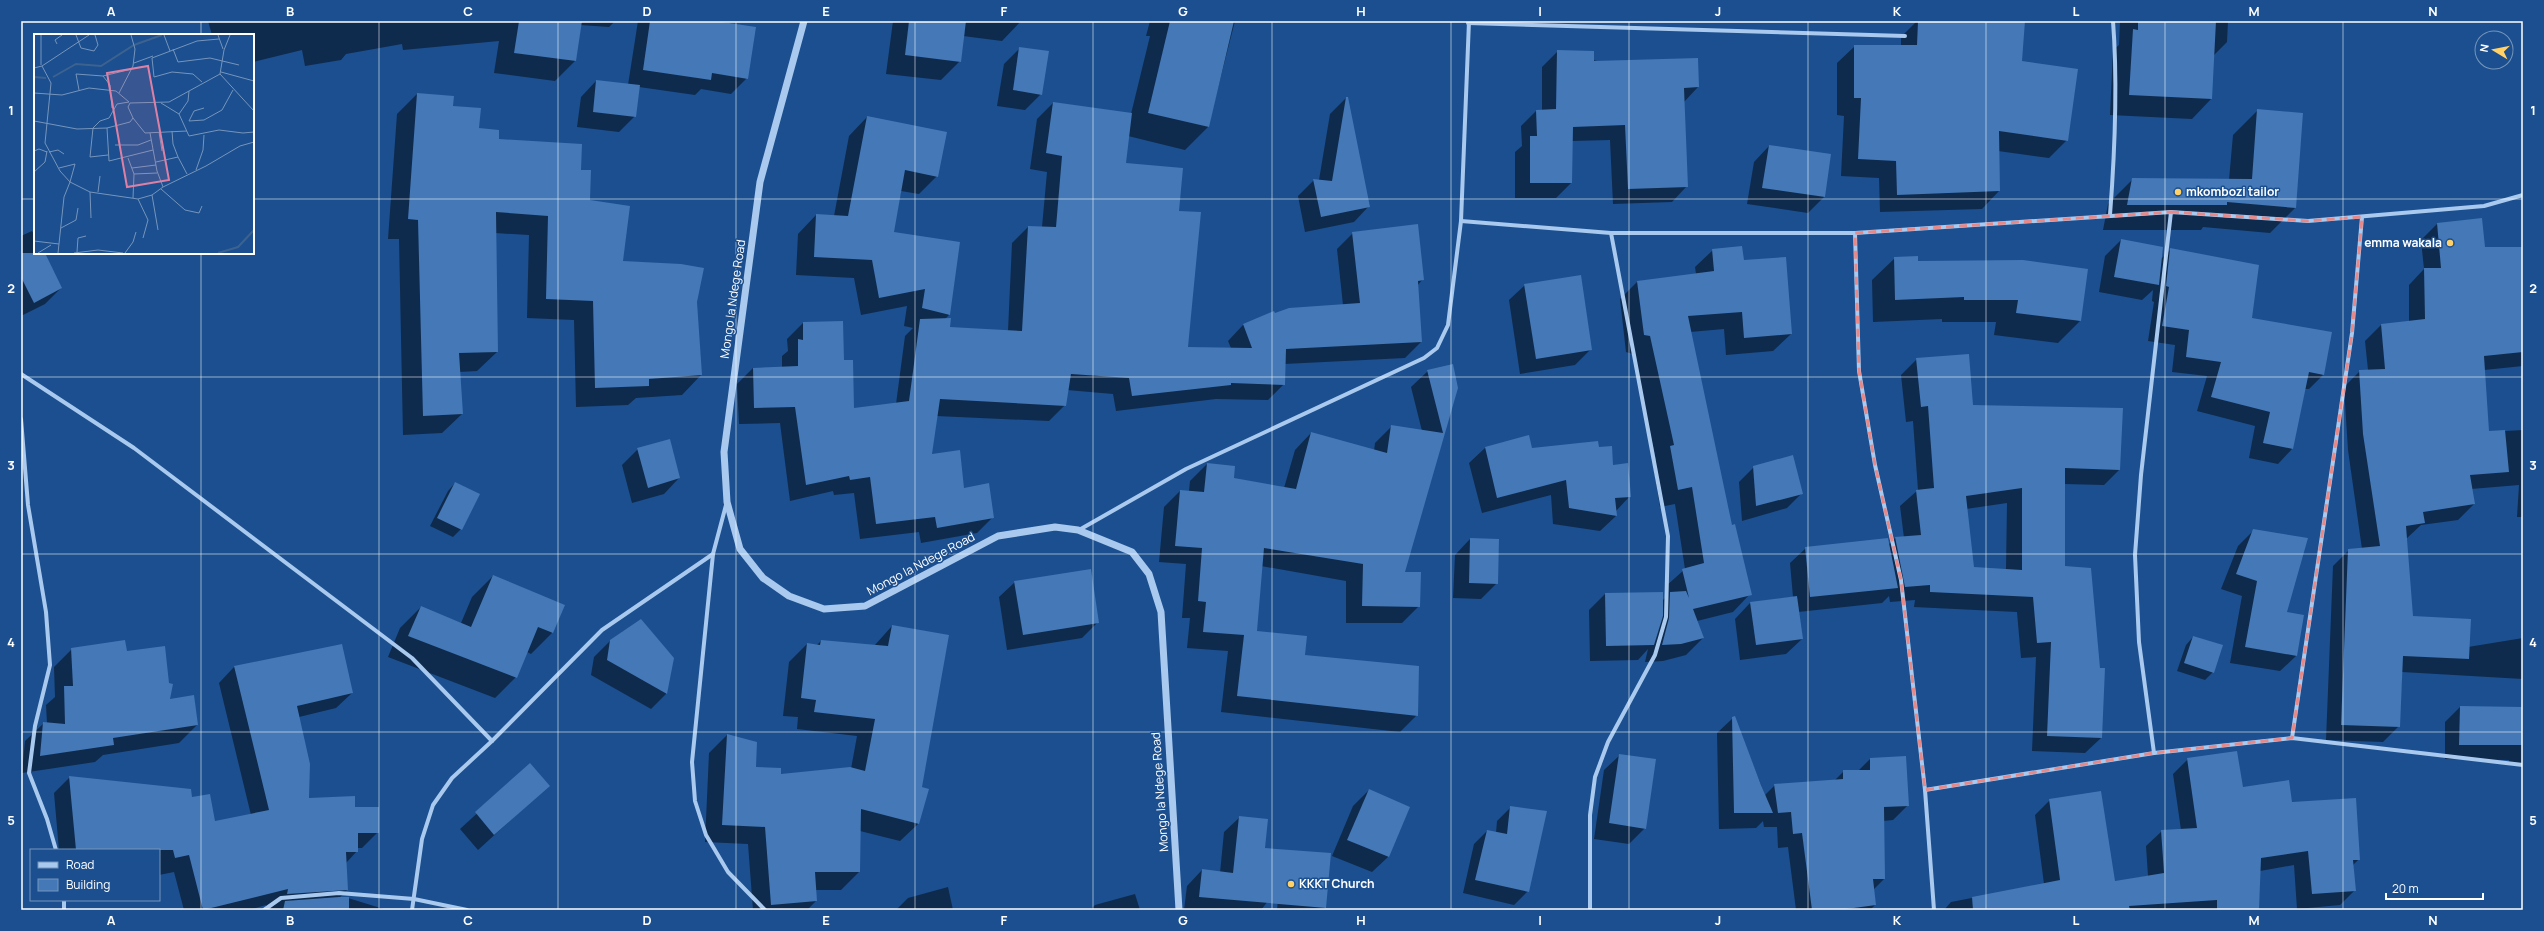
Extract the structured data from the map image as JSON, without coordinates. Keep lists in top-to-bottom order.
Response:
{
  "streets": {
    "street": ["Mongo la Ndege Road"]
  },
  "places": ["mkombozi tailor", "emma wakala", "KKKT Church"],
  "legend": ["Road", "Building"],
  "scale_bar": "20 m",
  "north": "left",
  "grid": {
    "columns": [
      "A",
      "B",
      "C",
      "D",
      "E",
      "F",
      "G",
      "H",
      "I",
      "J",
      "K",
      "L",
      "M",
      "N"
    ],
    "rows": [
      "1",
      "2",
      "3",
      "4",
      "5"
    ]
  }
}
